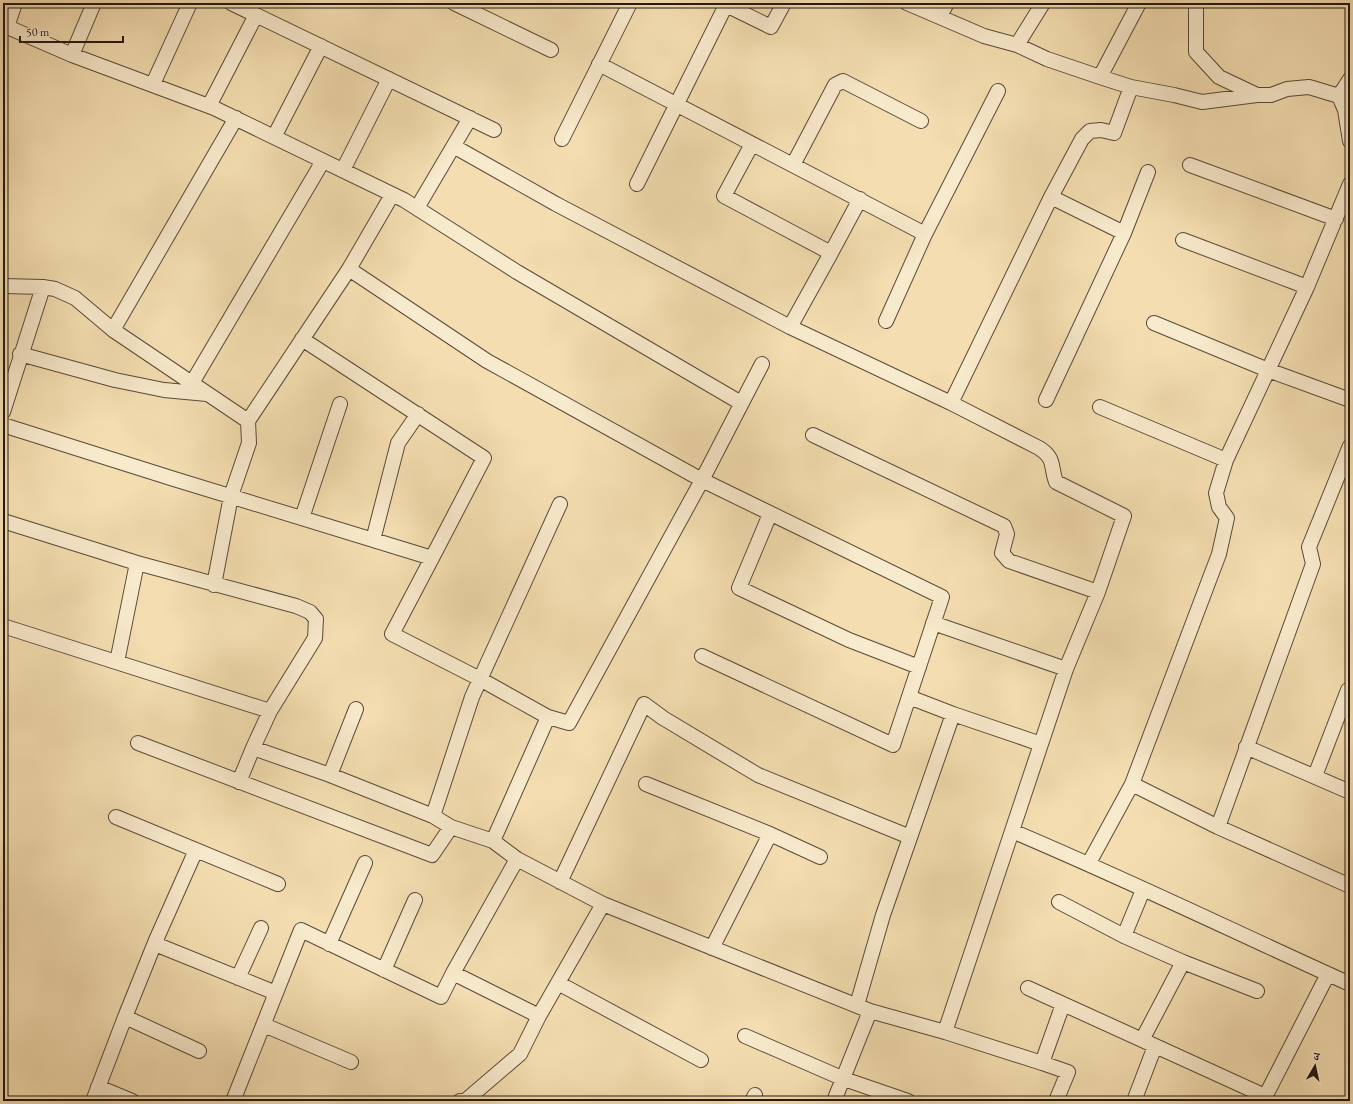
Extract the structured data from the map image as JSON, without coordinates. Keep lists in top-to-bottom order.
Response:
{
  "scale_bar": "50 m",
  "north": "top"
}
